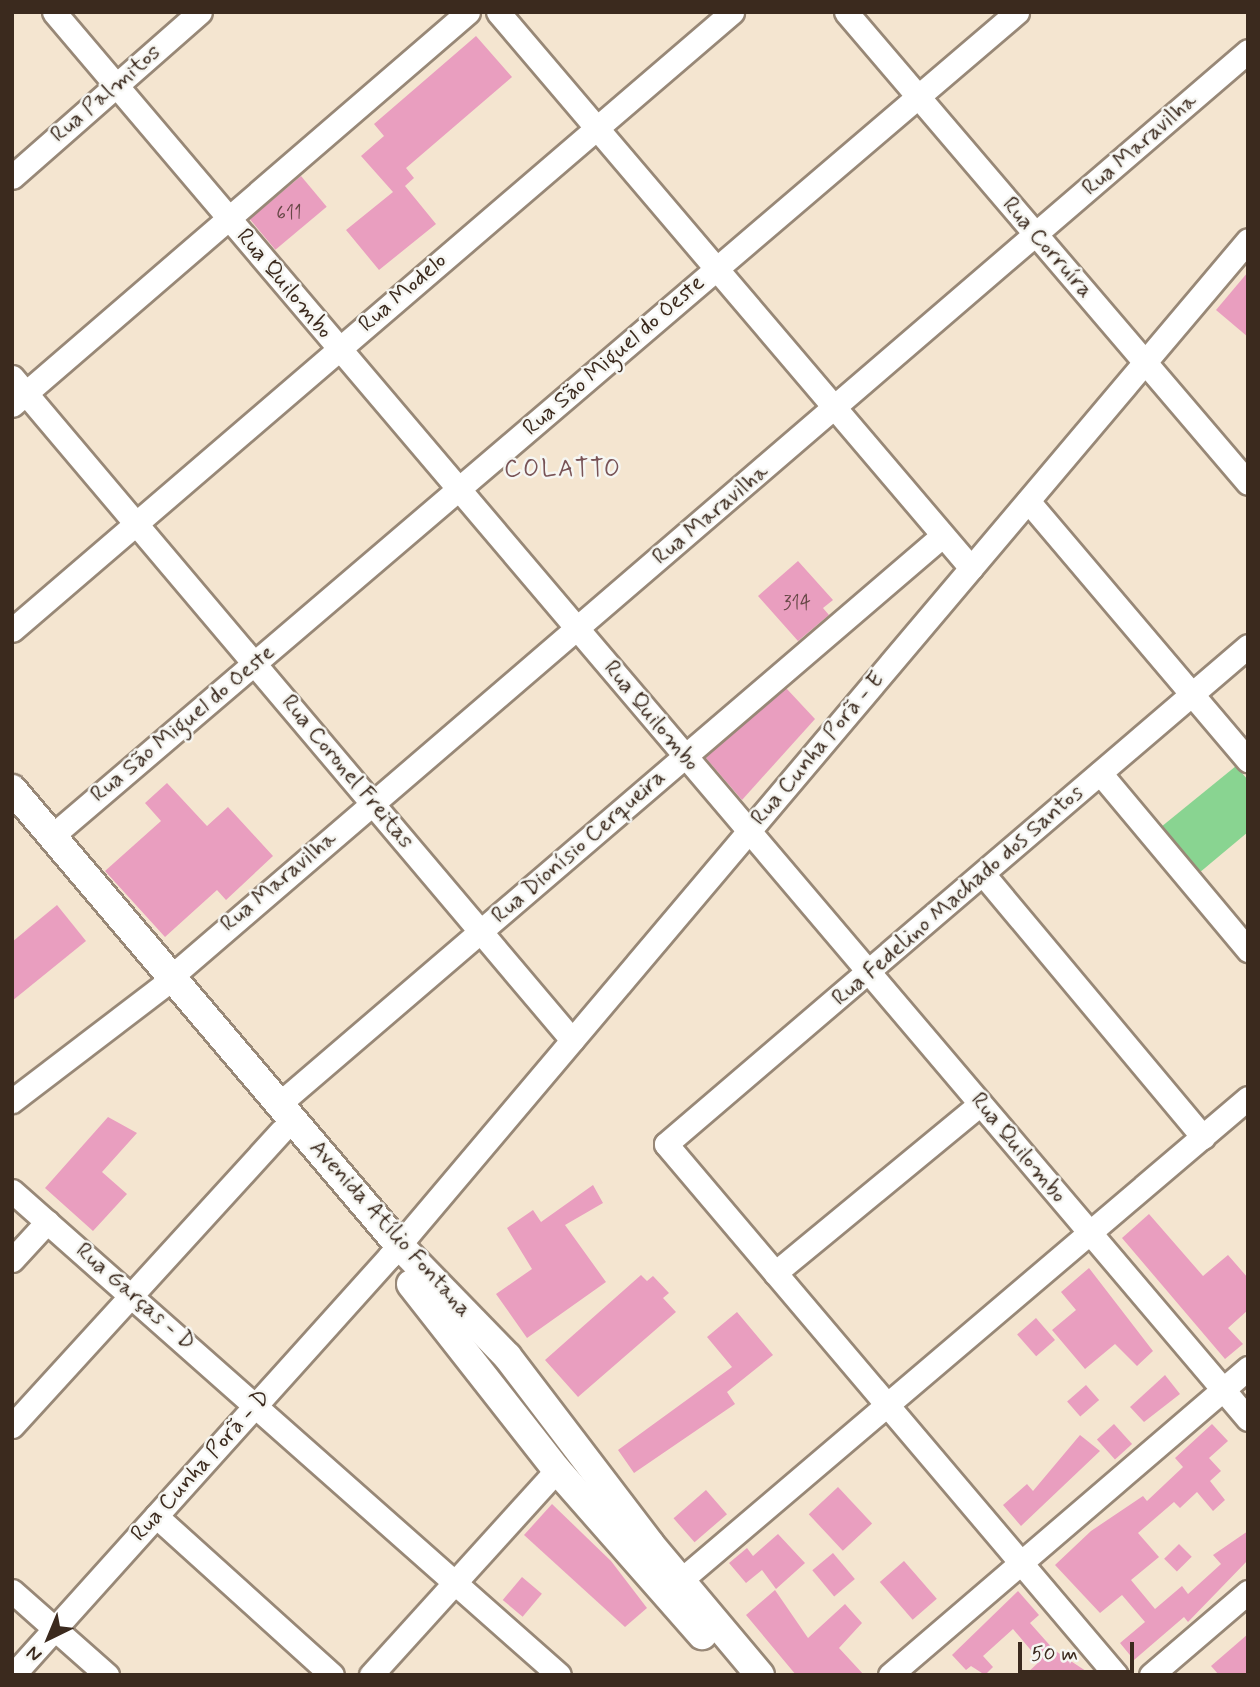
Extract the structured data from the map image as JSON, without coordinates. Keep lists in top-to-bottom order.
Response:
{
  "streets": {
    "main road": ["Avenida Atílio Fontana"],
    "street": [
      "Rua Palmitos",
      "Rua Maravilha",
      "Rua Corruíra",
      "Rua Quilombo",
      "Rua Modelo",
      "Rua São Miguel do Oeste",
      "Rua Cunha Porã - E",
      "Rua Coronel Freitas",
      "Rua Dionísio Cerqueira",
      "Rua Fedelino Machado dos Santos",
      "Rua Garças - D",
      "Rua Cunha Porã - D"
    ]
  },
  "crossings": [
    ["Rua Palmitos", "Rua Quilombo"],
    ["Rua Maravilha", "Rua Corruíra"],
    ["Rua Maravilha", "Rua Quilombo"],
    ["Rua Maravilha", "Rua Coronel Freitas"],
    ["Rua Maravilha", "Avenida Atílio Fontana"],
    ["Rua Corruíra", "Rua São Miguel do Oeste"],
    ["Rua Corruíra", "Rua Cunha Porã - E"],
    ["Rua Quilombo", "Rua Modelo"],
    ["Rua Quilombo", "Rua São Miguel do Oeste"],
    ["Rua Quilombo", "Rua Cunha Porã - E"],
    ["Rua Quilombo", "Rua Dionísio Cerqueira"],
    ["Rua Quilombo", "Rua Fedelino Machado dos Santos"],
    ["Rua Modelo", "Rua Coronel Freitas"],
    ["Rua São Miguel do Oeste", "Rua Coronel Freitas"],
    ["Rua São Miguel do Oeste", "Avenida Atílio Fontana"],
    ["Rua Cunha Porã - E", "Rua Coronel Freitas"],
    ["Rua Cunha Porã - E", "Avenida Atílio Fontana"],
    ["Rua Cunha Porã - E", "Rua Cunha Porã - D"],
    ["Rua Coronel Freitas", "Rua Dionísio Cerqueira"],
    ["Rua Dionísio Cerqueira", "Avenida Atílio Fontana"],
    ["Rua Dionísio Cerqueira", "Rua Garças - D"],
    ["Avenida Atílio Fontana", "Rua Cunha Porã - D"],
    ["Rua Garças - D", "Rua Cunha Porã - D"]
  ],
  "districts": ["COLATTO"],
  "house_numbers": ["611", "314"],
  "scale_bar": "50 m",
  "north": "bottom left"
}
